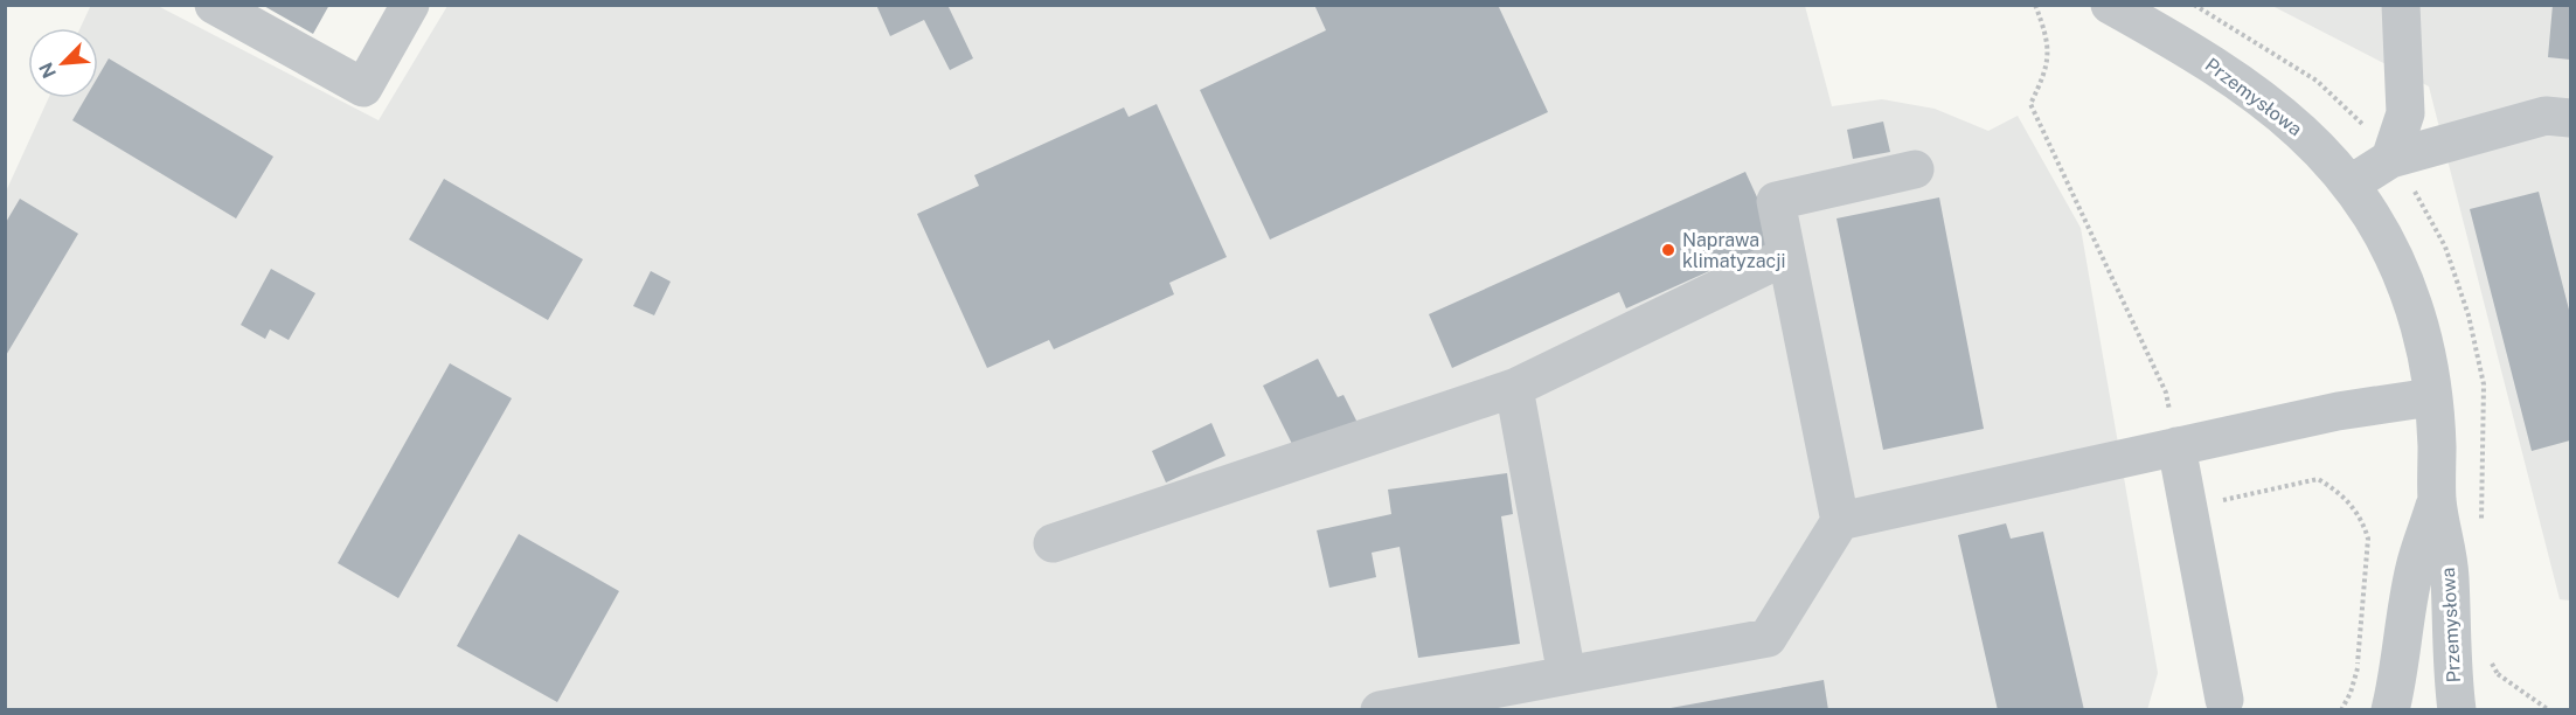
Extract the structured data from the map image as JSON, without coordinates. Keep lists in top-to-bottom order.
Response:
{
  "streets": {
    "street": ["Przemysłowa"]
  },
  "places": ["Naprawa klimatyzacji"],
  "north": "bottom left"
}
